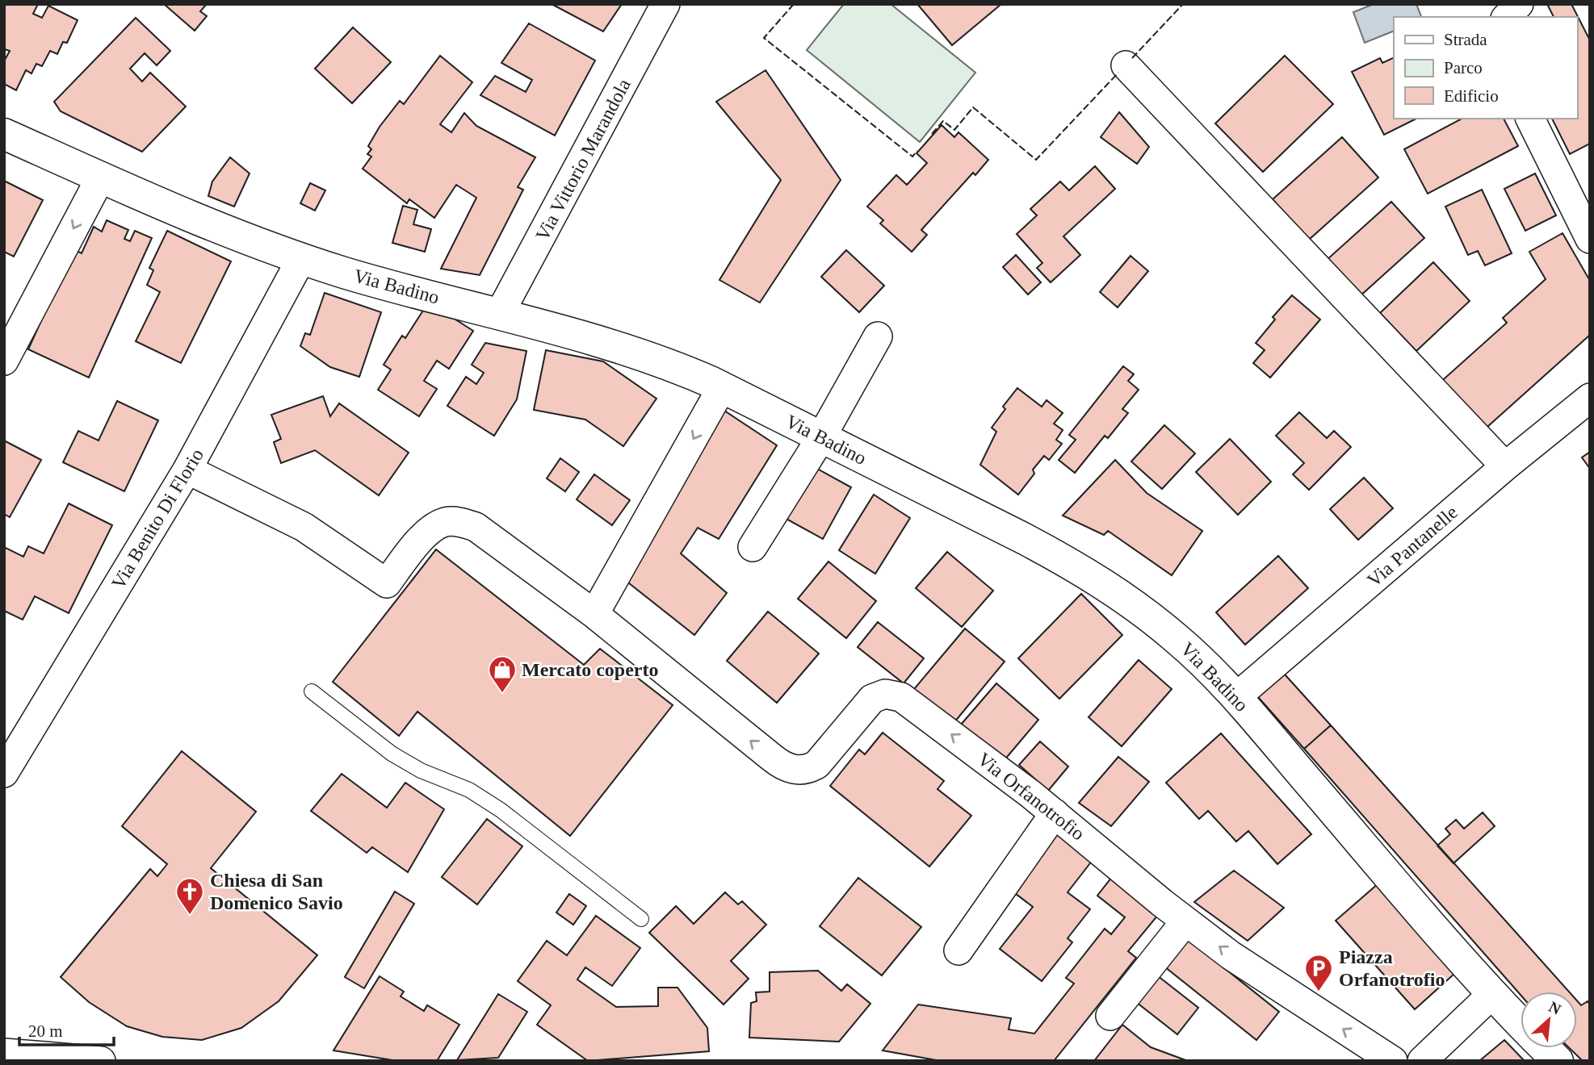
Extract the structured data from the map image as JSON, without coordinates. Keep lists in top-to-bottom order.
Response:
{
  "streets": {
    "street": [
      "Via Vittorio Marandola",
      "Via Badino",
      "Via Benito Di Florio",
      "Via Pantanelle",
      "Via Orfanotrofio"
    ]
  },
  "crossings": [
    ["Via Vittorio Marandola", "Via Badino"],
    ["Via Badino", "Via Benito Di Florio"],
    ["Via Badino", "Via Pantanelle"]
  ],
  "one_way": ["Via Orfanotrofio"],
  "places": {
    "shop": ["Mercato coperto"],
    "church": ["Chiesa di San Domenico Savio"],
    "parking": ["Piazza Orfanotrofio"]
  },
  "legend": ["Strada", "Parco", "Edificio"],
  "scale_bar": "20 m",
  "north": "top right"
}
